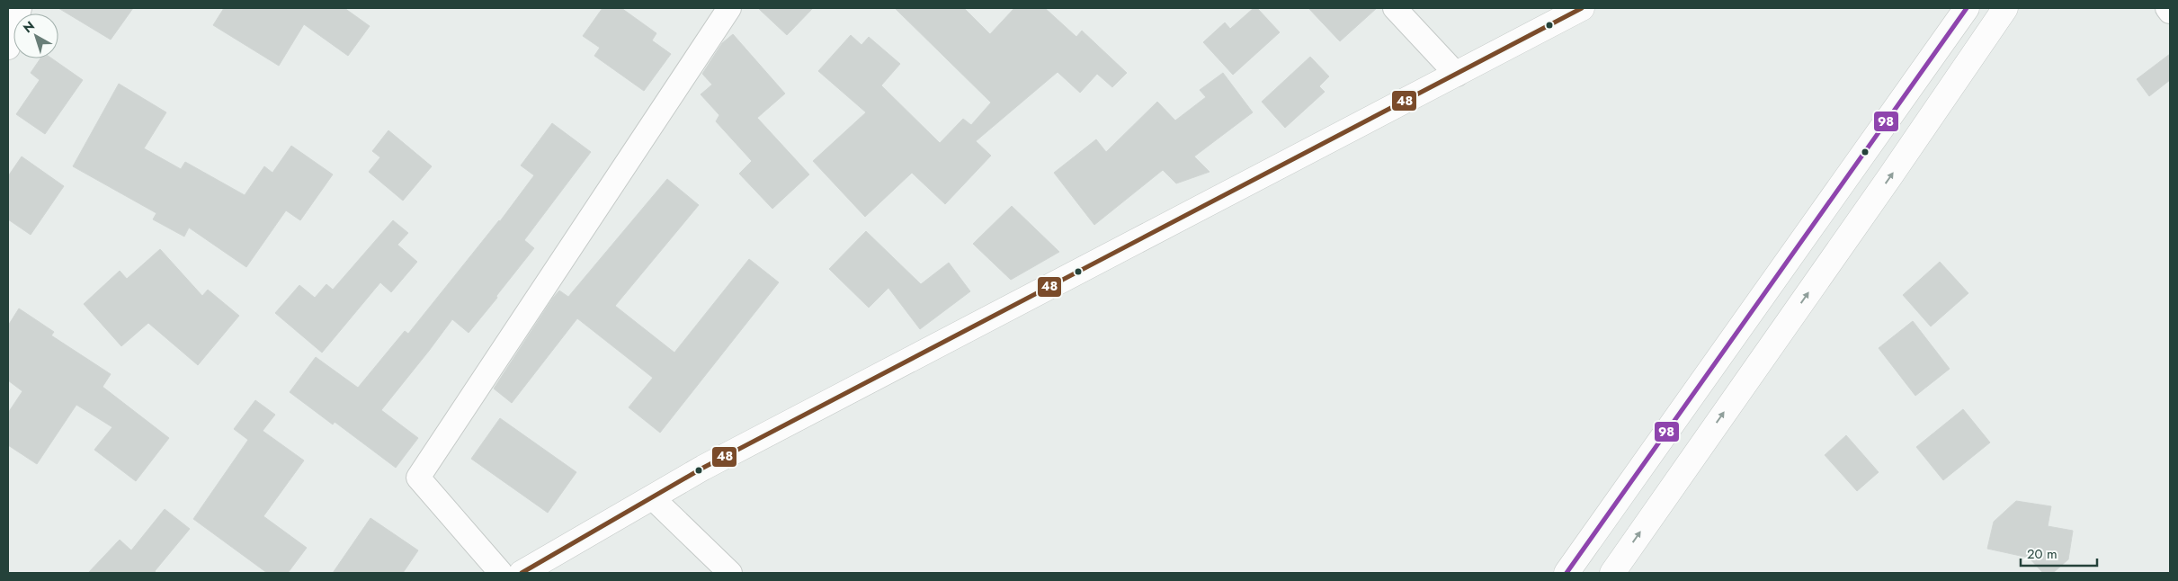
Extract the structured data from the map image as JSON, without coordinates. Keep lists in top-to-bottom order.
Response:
{
  "lines": ["transit line 48", "transit line 98"],
  "scale_bar": "20 m",
  "north": "top left"
}
